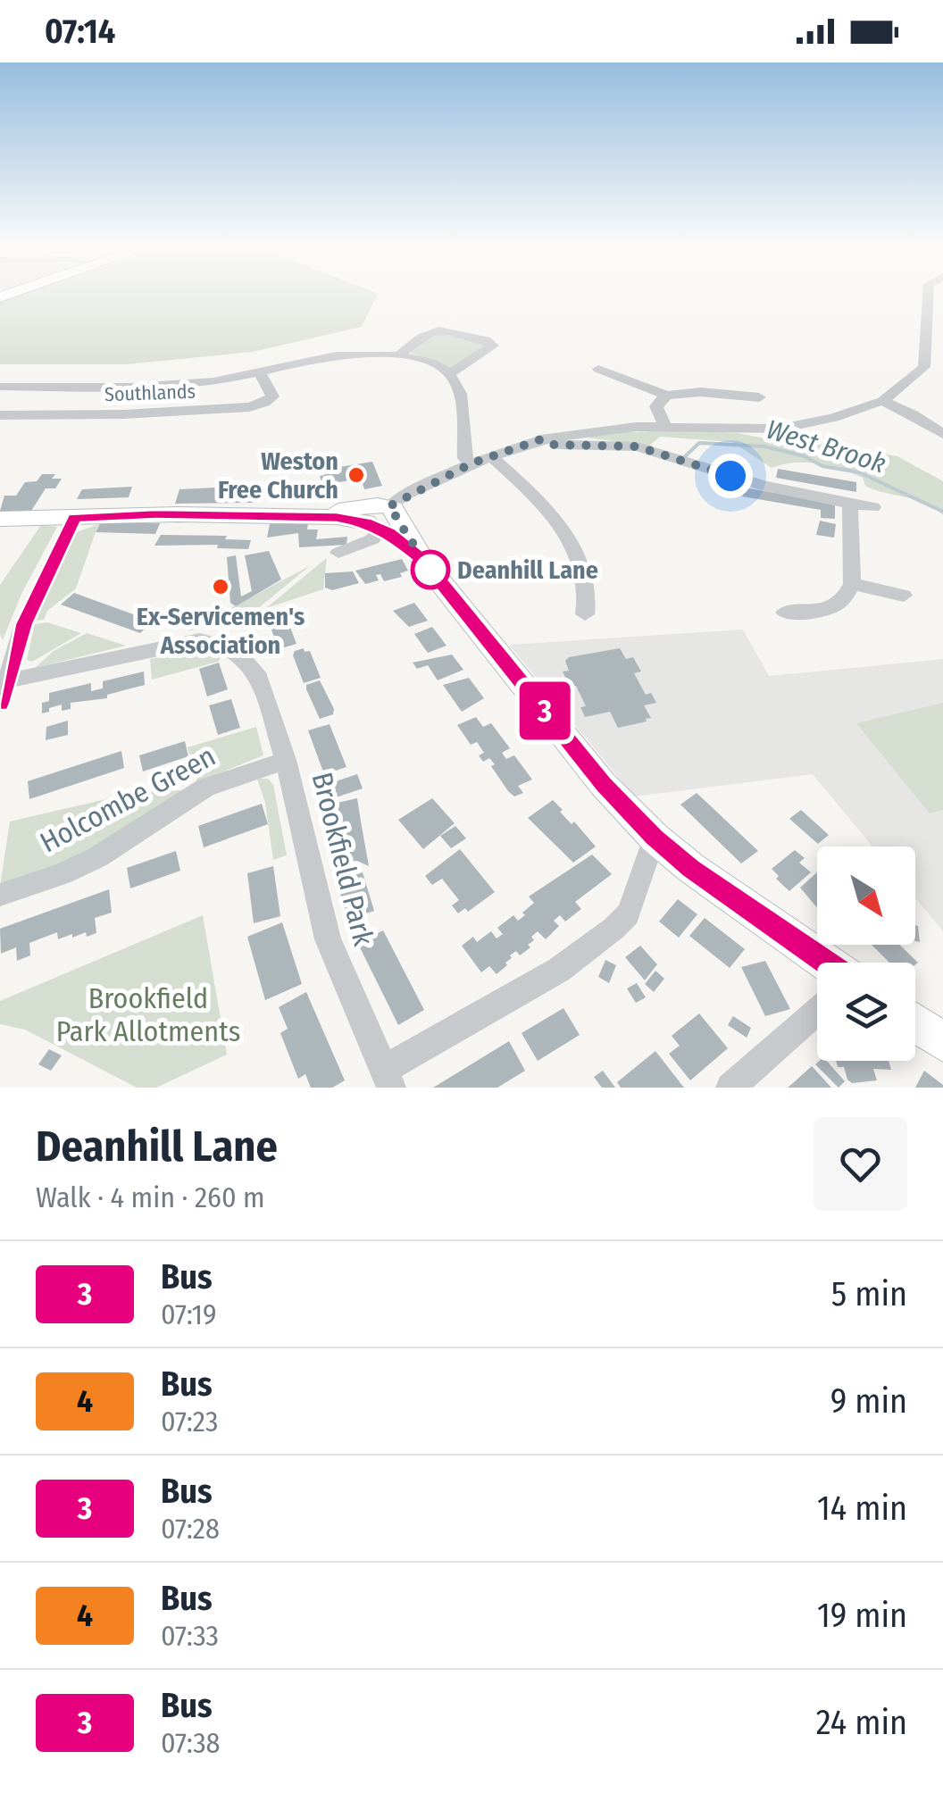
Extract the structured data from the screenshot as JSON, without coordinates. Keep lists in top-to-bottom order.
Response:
{
  "streets": {
    "street": ["Southlands", "Holcombe Green", "Brookfield Park"]
  },
  "crossings": [
    ["Holcombe Green", "Brookfield Park"]
  ],
  "water": ["West Brook"],
  "parks": ["Brookfield Park Allotments"],
  "places": ["Weston Free Church", "Deanhill Lane", "Ex-Servicemen's Association"],
  "lines": ["bus line 3"],
  "north": "bottom right",
  "page": {
    "status": "07:14",
    "on_map": "3",
    "heading": ["Deanhill Lane", "Walk · 4 min · 260 m"],
    "list": [
      {
        "mark": "3",
        "name": "Bus",
        "note": "07:19",
        "value": "5 min"
      },
      {
        "mark": "4",
        "name": "Bus",
        "note": "07:23",
        "value": "9 min"
      },
      {
        "mark": "3",
        "name": "Bus",
        "note": "07:28",
        "value": "14 min"
      },
      {
        "mark": "4",
        "name": "Bus",
        "note": "07:33",
        "value": "19 min"
      },
      {
        "mark": "3",
        "name": "Bus",
        "note": "07:38",
        "value": "24 min"
      }
    ]
  }
}
